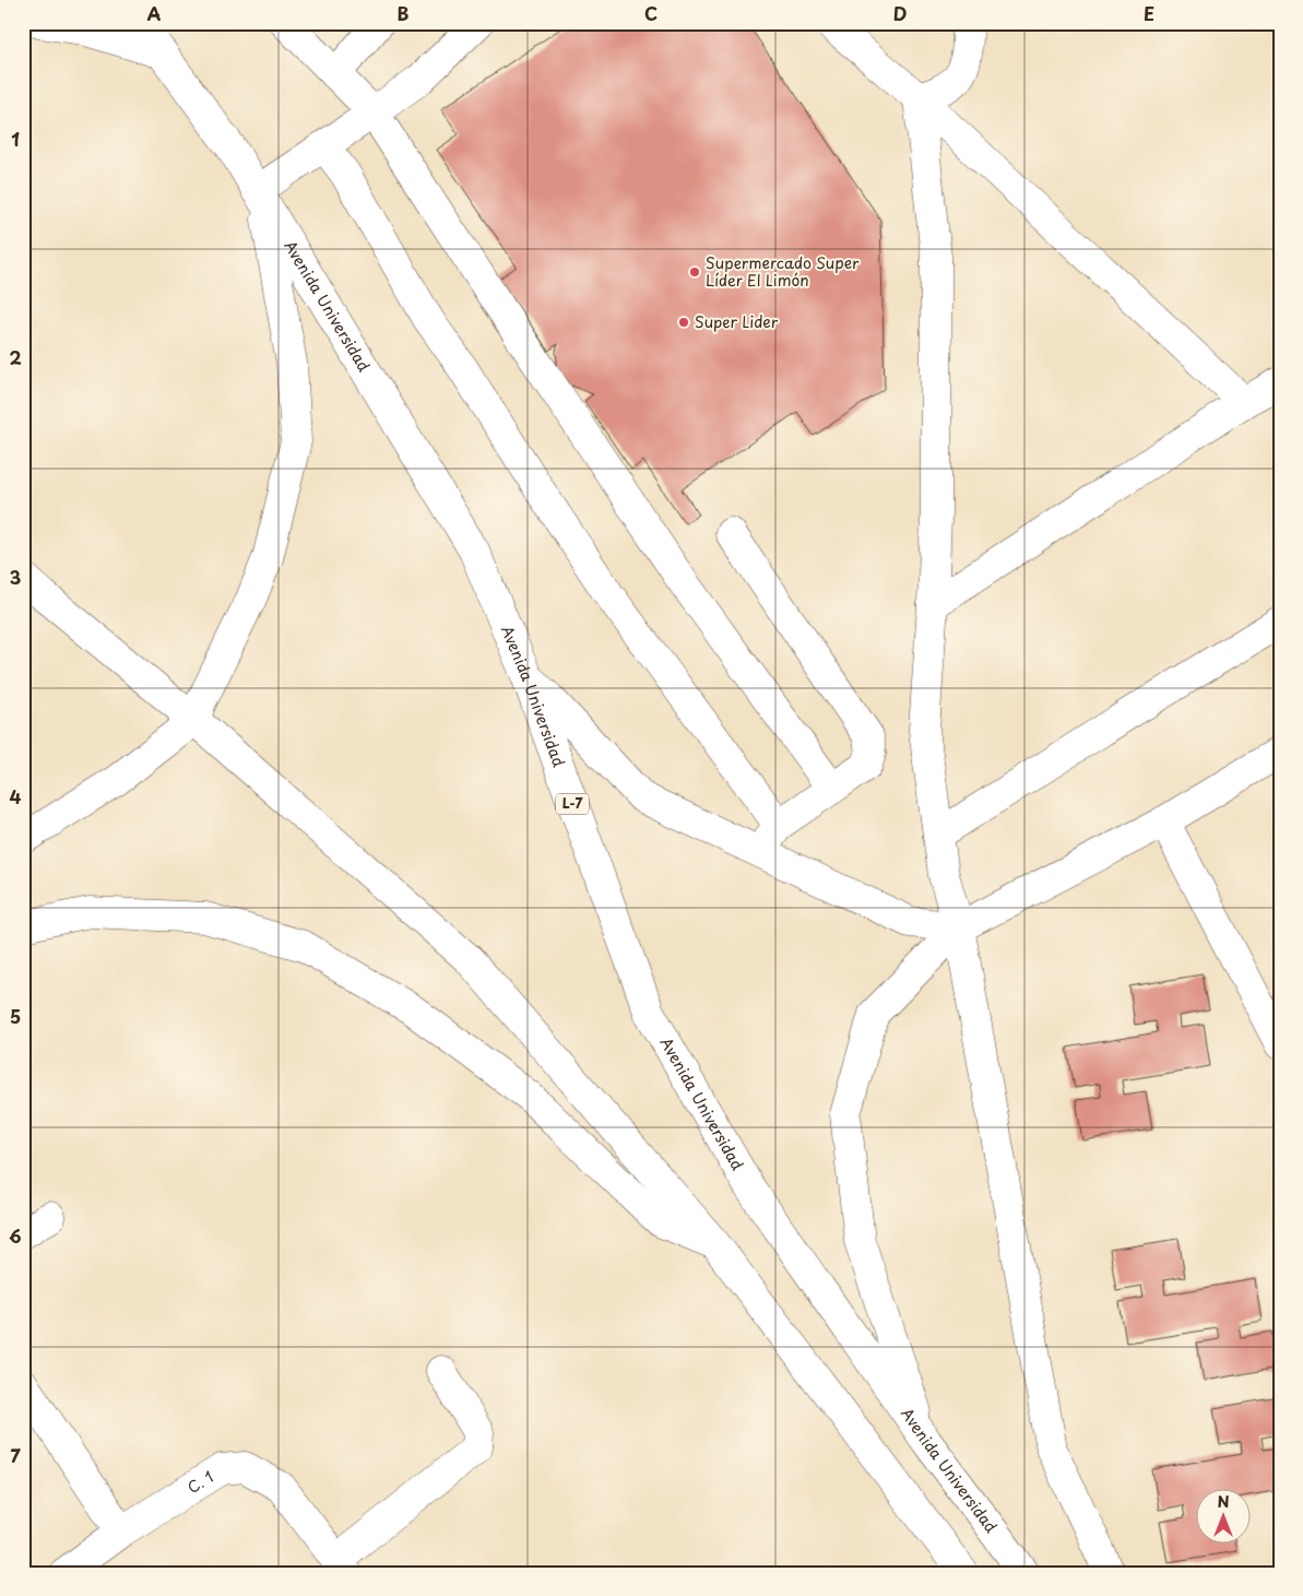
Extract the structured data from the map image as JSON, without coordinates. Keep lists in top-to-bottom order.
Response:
{
  "streets": {
    "main road": ["Avenida Universidad", "L-7", "C. 1"]
  },
  "places": ["Supermercado Super Líder El Limón", "Super Lider"],
  "north": "top",
  "grid": {
    "columns": [
      "A",
      "B",
      "C",
      "D",
      "E"
    ],
    "rows": [
      "1",
      "2",
      "3",
      "4",
      "5",
      "6",
      "7"
    ]
  }
}
